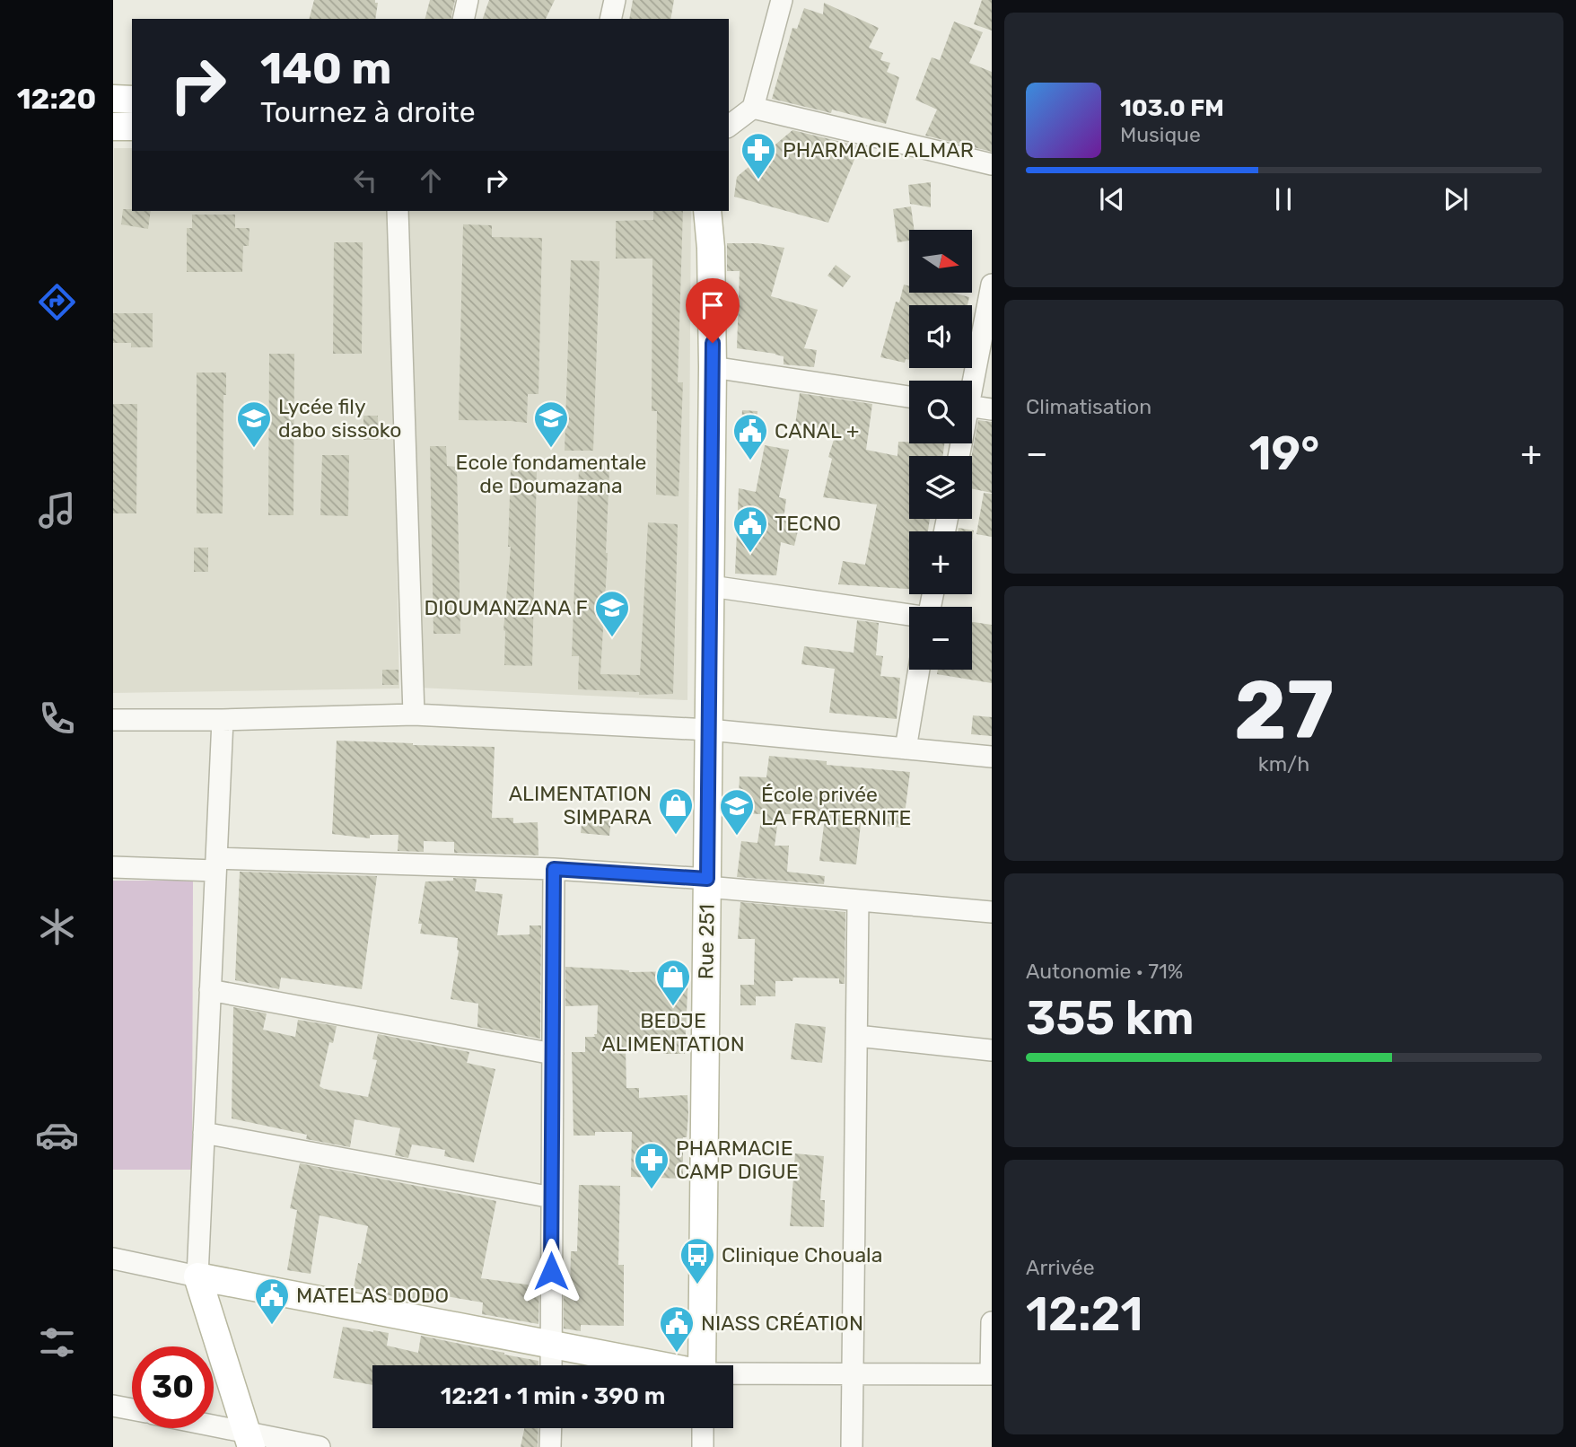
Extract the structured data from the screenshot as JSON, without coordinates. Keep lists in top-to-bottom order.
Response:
{
  "streets": {
    "main road": ["Rue 251"]
  },
  "places": {
    "pharmacy": ["PHARMACIE ALMAR", "PHARMACIE CAMP DIGUE"],
    "school or university": [
      "Lycée fily dabo sissoko",
      "Ecole fondamentale de Doumazana",
      "DIOUMANZANA F",
      "École privée LA FRATERNITE"
    ],
    "public building": [
      "CANAL +",
      "TECNO",
      "MATELAS DODO",
      "NIASS CRÉATION"
    ],
    "shop": ["ALIMENTATION SIMPARA", "BEDJE ALIMENTATION"],
    "bus stop": ["Clinique Chouala"]
  },
  "north": "right",
  "page": {
    "tabs": "12:20",
    "turn": ["140 m", "Tournez à droite"],
    "song": ["103.0 FM", "Musique"],
    "map_buttons": ["+", "−"],
    "tile": [
      "Climatisation",
      ["27", "km/h"],
      ["Autonomie · 71%", "355 km"],
      ["Arrivée", "12:21"]
    ],
    "heat": ["−", "19°", "+"],
    "limit": "30",
    "trip": "12:21 · 1 min · 390 m"
  }
}
